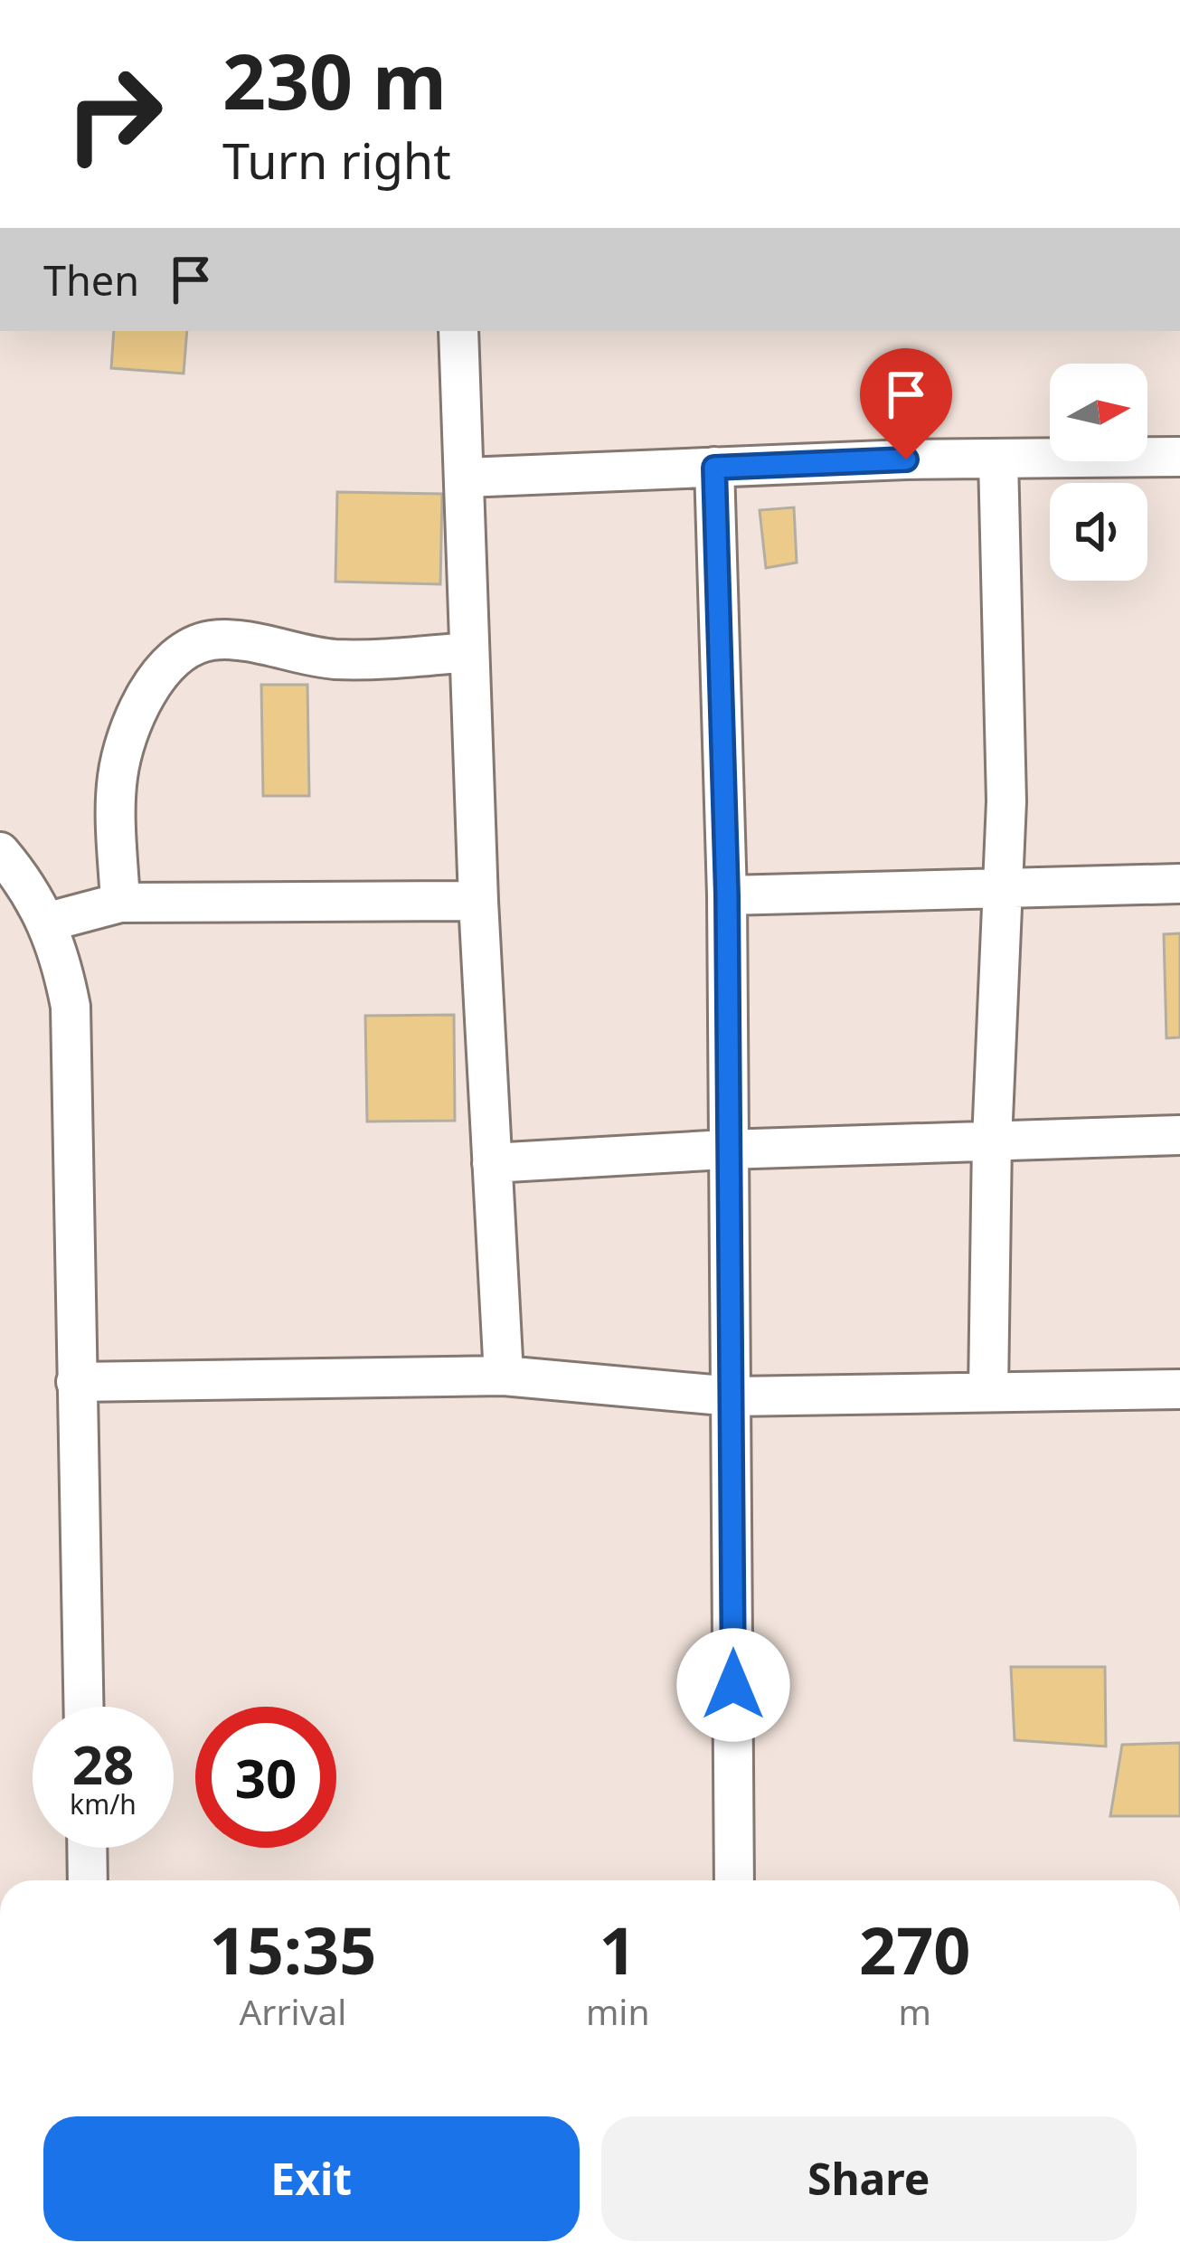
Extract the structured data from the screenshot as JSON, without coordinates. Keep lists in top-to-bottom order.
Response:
{
  "north": "right",
  "page": {
    "turn": ["230 m", "Turn right"],
    "then": "Then",
    "speed": "28 km/h",
    "limit": "30",
    "eta": [
      "15:35",
      "Arrival",
      "1",
      "min",
      "270",
      "m"
    ],
    "buttons": ["Exit", "Share"]
  }
}
